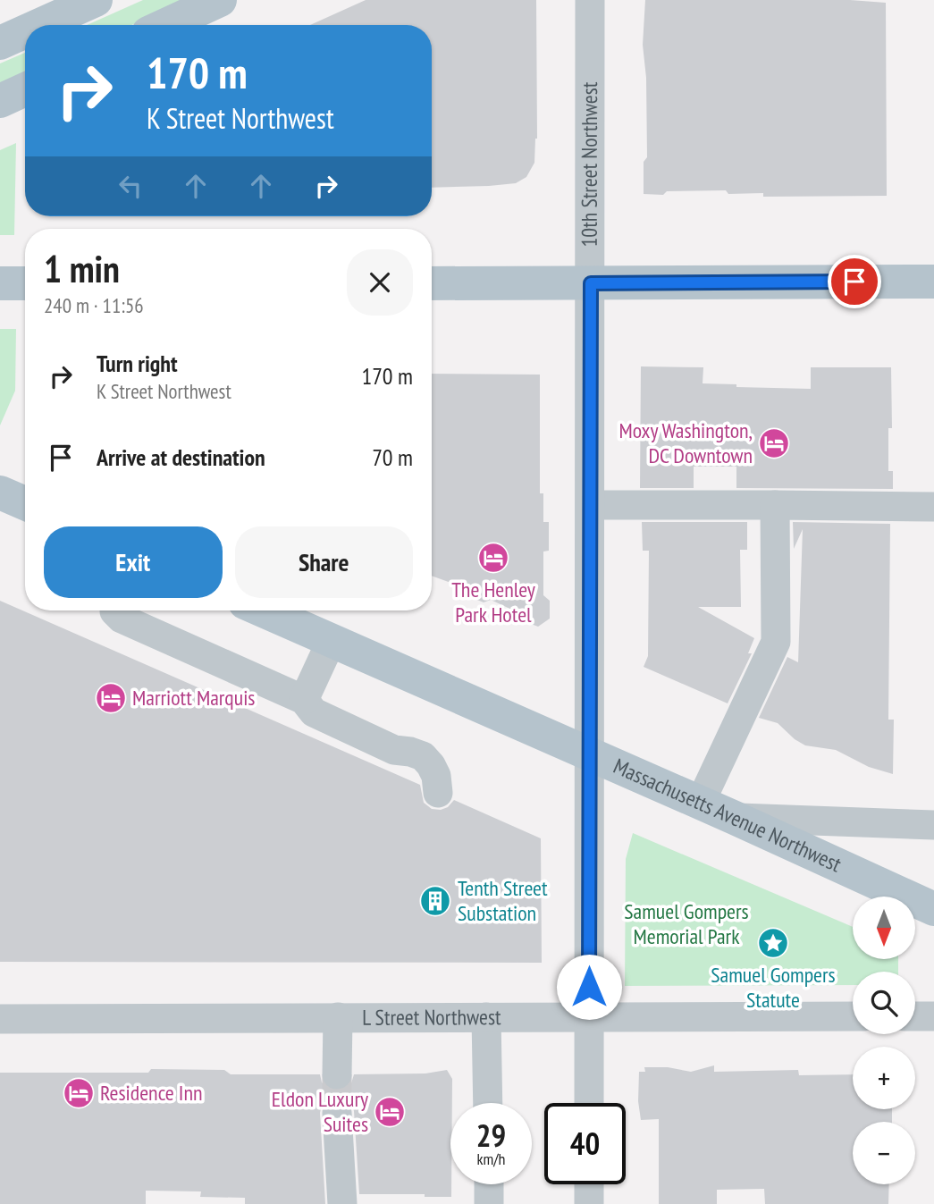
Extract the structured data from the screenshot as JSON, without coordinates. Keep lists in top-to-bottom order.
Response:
{
  "streets": {
    "main road": ["Massachusetts Avenue Northwest"],
    "street": ["10th Street Northwest", "L Street Northwest"]
  },
  "crossings": [
    ["10th Street Northwest", "Massachusetts Avenue Northwest"],
    ["10th Street Northwest", "L Street Northwest"]
  ],
  "parks": ["Samuel Gompers Memorial Park"],
  "places": {
    "hotel": [
      "Moxy Washington, DC Downtown",
      "The Henley Park Hotel",
      "Marriott Marquis",
      "Residence Inn",
      "Eldon Luxury Suites"
    ],
    "building": ["Tenth Street Substation"],
    "place": ["Samuel Gompers Statute"]
  },
  "north": "bottom",
  "page": {
    "turn": ["170 m", "K Street Northwest"],
    "heading": ["1 min", "240 m · 11:56"],
    "list": [
      {
        "name": "Turn right",
        "note": "K Street Northwest",
        "value": "170 m"
      },
      {
        "name": "Arrive at destination",
        "value": "70 m"
      }
    ],
    "buttons": ["Exit", "Share"],
    "map_buttons": ["+", "−"],
    "speed": "29 km/h",
    "limit": "40"
  }
}
